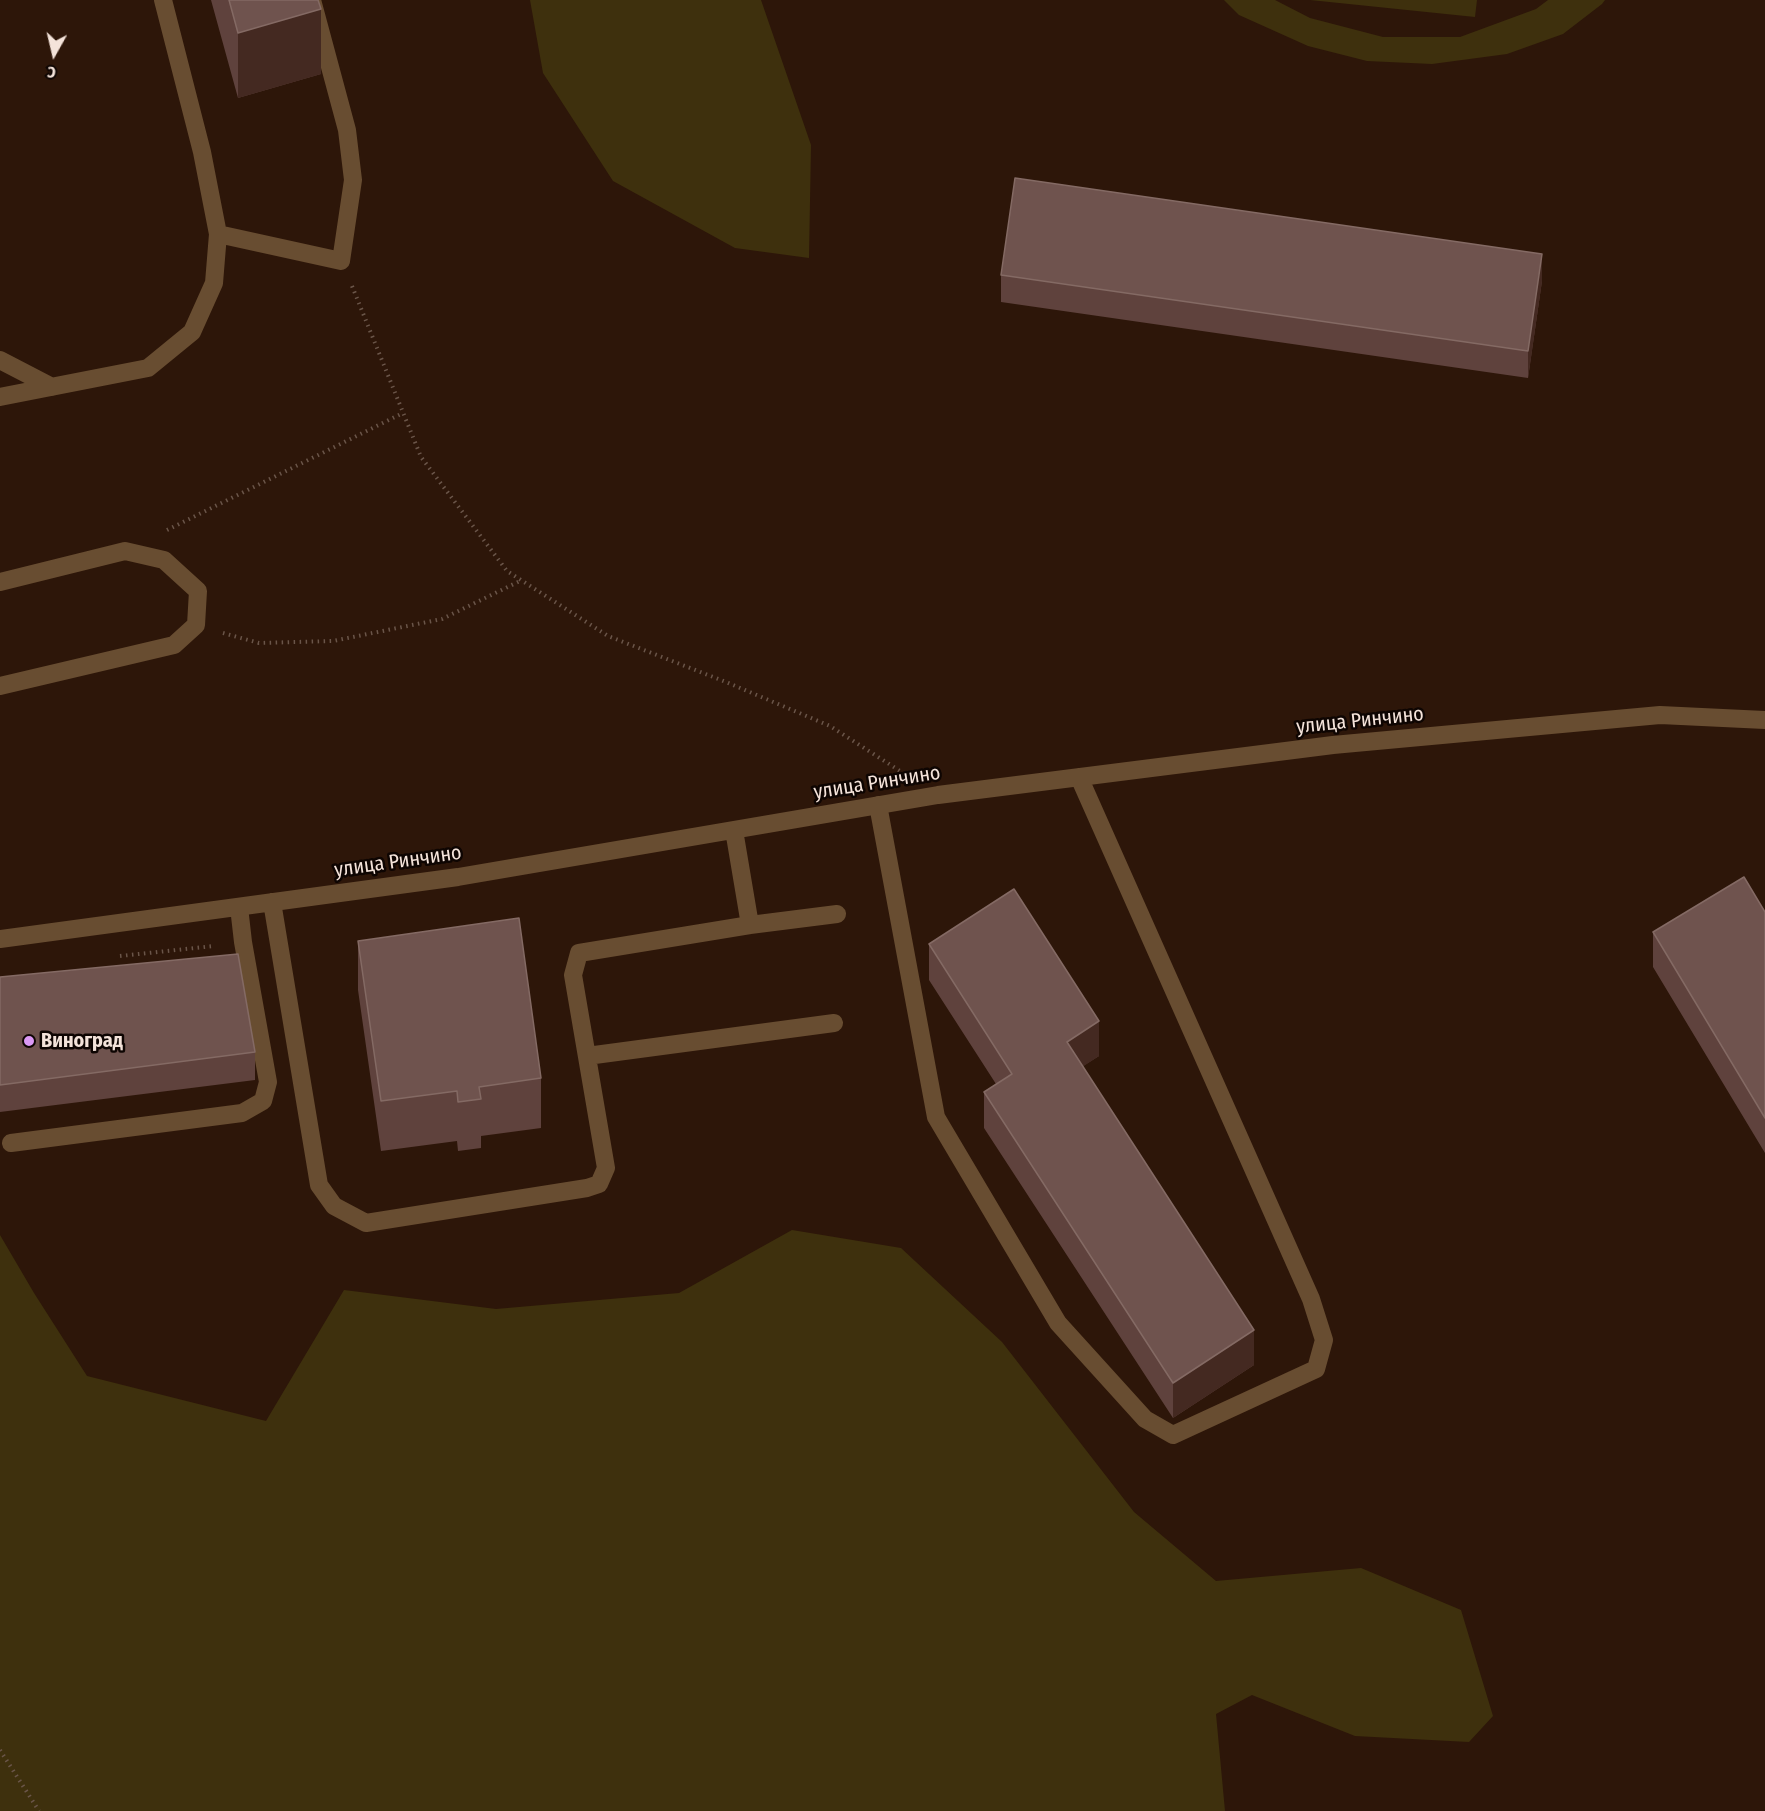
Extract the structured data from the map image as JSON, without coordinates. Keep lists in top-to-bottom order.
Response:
{
  "streets": {
    "street": ["улица Ринчино"]
  },
  "places": ["Виноград"],
  "north": "bottom"
}
